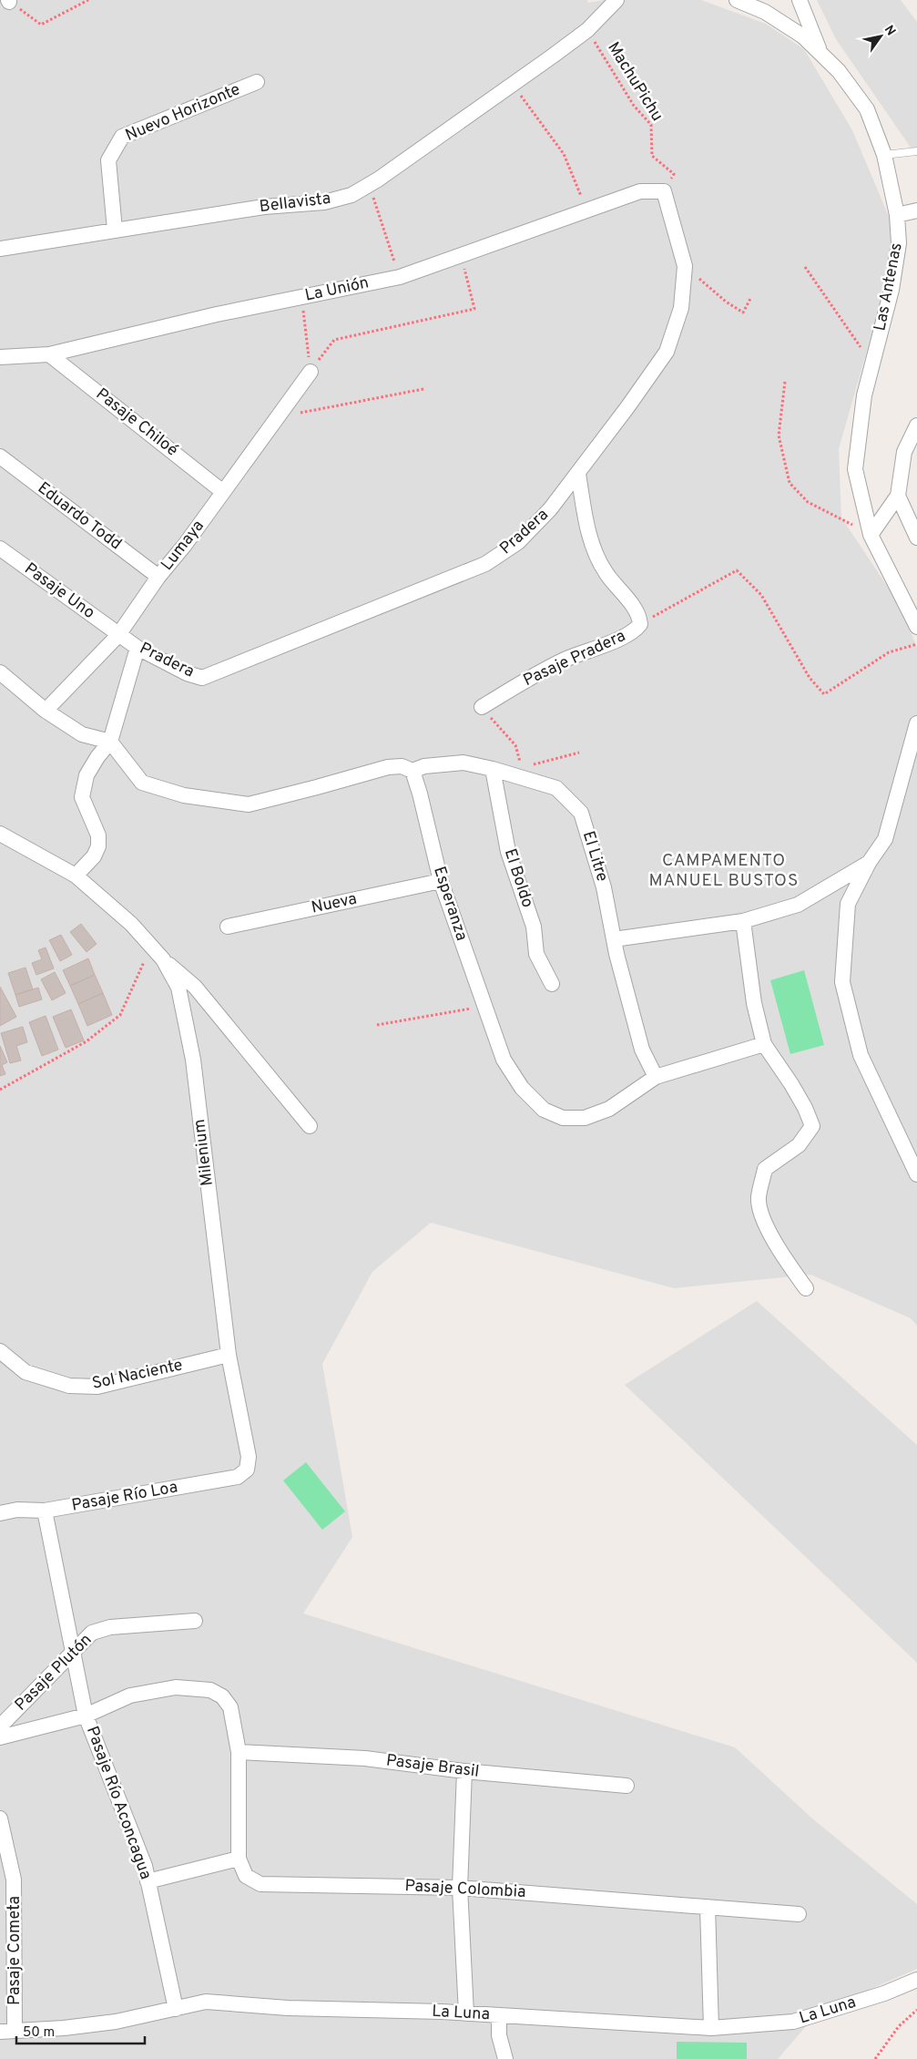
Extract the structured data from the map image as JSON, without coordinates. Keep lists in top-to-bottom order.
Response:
{
  "streets": {
    "street": [
      "Nuevo Horizonte",
      "Bellavista",
      "Las Antenas",
      "La Unión",
      "Pasaje Chiloé",
      "Eduardo Todd",
      "Pradera",
      "Lumaya",
      "Pasaje Uno",
      "Pasaje Pradera",
      "El Litre",
      "El Boldo",
      "Nueva",
      "Esperanza",
      "Milenium",
      "Sol Naciente",
      "Pasaje Río Loa",
      "Pasaje Plutón",
      "Pasaje Brasil",
      "Pasaje Río Aconcagua",
      "Pasaje Colombia",
      "Pasaje Cometa",
      "La Luna"
    ],
    "path": ["MachuPichu"]
  },
  "crossings": [
    ["MachuPichu", "Bellavista"],
    ["MachuPichu", "La Unión"],
    ["MachuPichu", "Pradera"],
    ["Nuevo Horizonte", "Bellavista"],
    ["La Unión", "Pasaje Chiloé"],
    ["La Unión", "Pradera"],
    ["Pasaje Chiloé", "Lumaya"],
    ["Eduardo Todd", "Lumaya"],
    ["Pradera", "Lumaya"],
    ["Pradera", "Pasaje Uno"],
    ["Pradera", "Pasaje Pradera"],
    ["Lumaya", "Pasaje Uno"],
    ["El Litre", "El Boldo"],
    ["El Litre", "Esperanza"],
    ["Nueva", "Esperanza"],
    ["Milenium", "Sol Naciente"],
    ["Milenium", "Pasaje Río Loa"],
    ["Pasaje Río Loa", "Pasaje Río Aconcagua"],
    ["Pasaje Plutón", "Pasaje Río Aconcagua"],
    ["Pasaje Río Aconcagua", "La Luna"],
    ["Pasaje Cometa", "La Luna"]
  ],
  "districts": ["CAMPAMENTO MANUEL BUSTOS"],
  "scale_bar": "50 m",
  "north": "top right"
}
